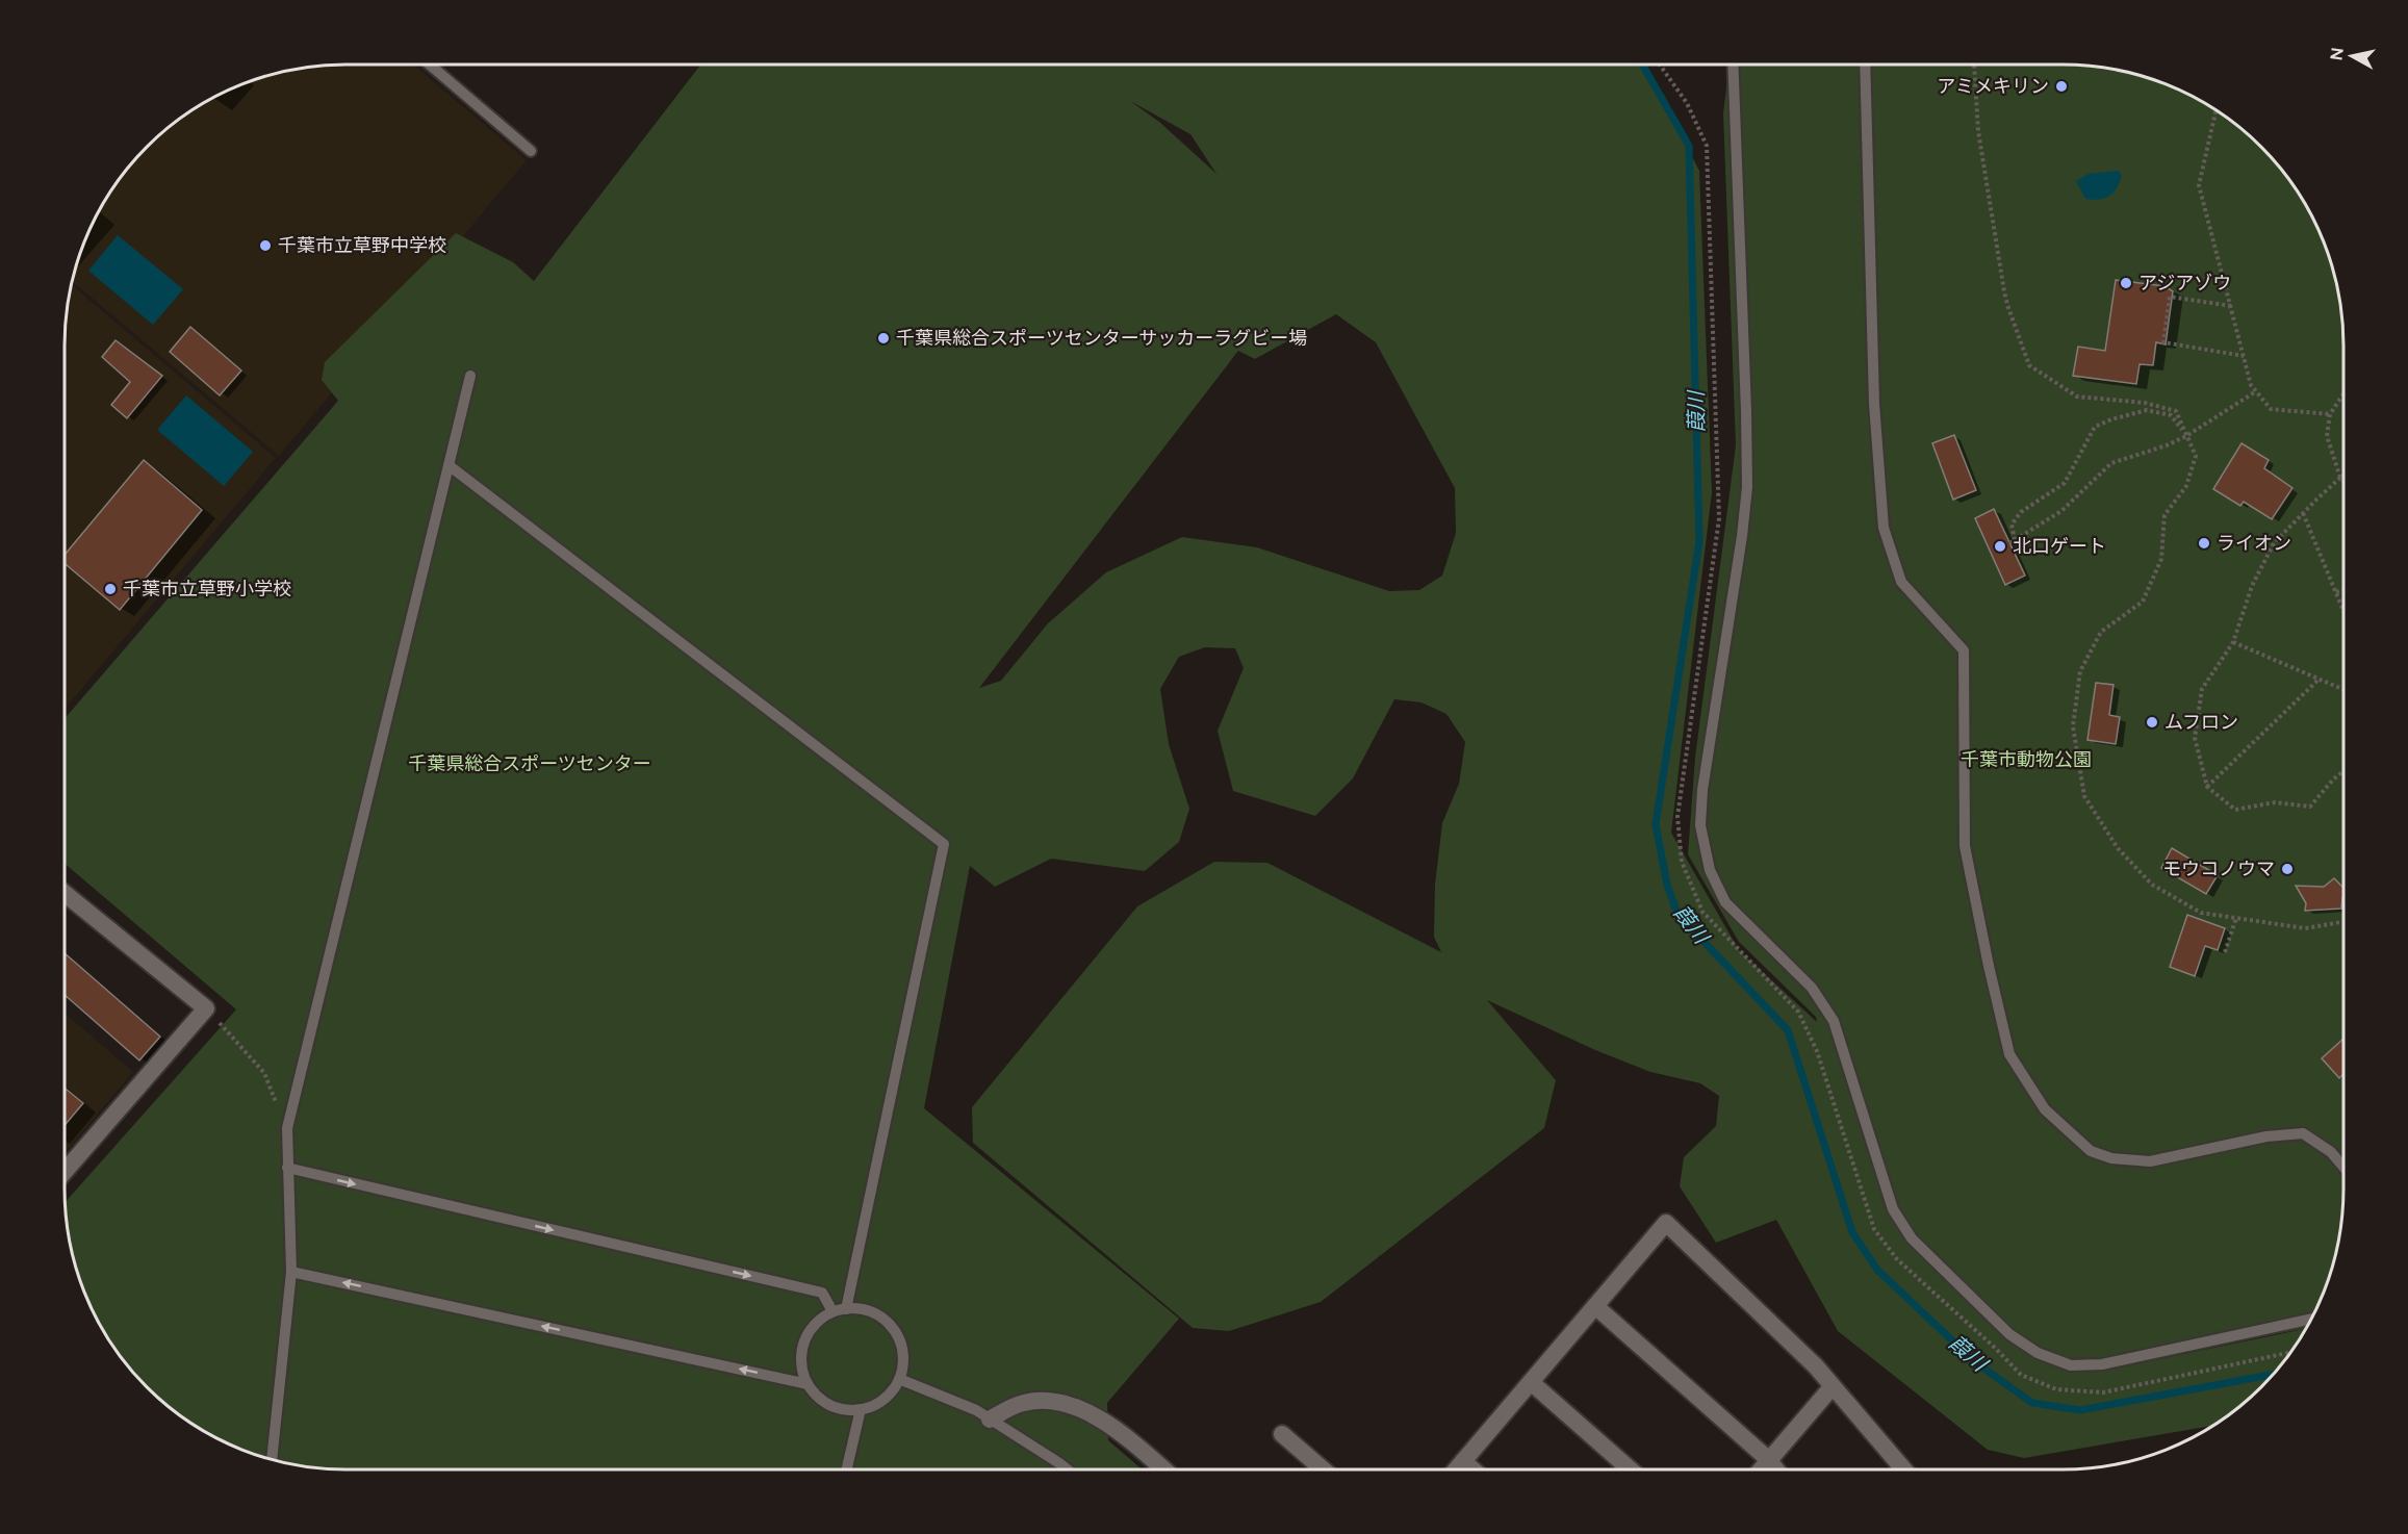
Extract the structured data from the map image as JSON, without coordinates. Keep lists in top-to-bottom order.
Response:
{
  "water": ["葭川"],
  "parks": ["千葉市動物公園", "千葉県総合スポーツセンター"],
  "places": [
    "アミメキリン",
    "千葉市立草野中学校",
    "アジアゾウ",
    "千葉県総合スポーツセンターサッカーラグビー場",
    "ライオン",
    "北口ゲート",
    "千葉市立草野小学校",
    "ムフロン",
    "モウコノウマ"
  ],
  "north": "left"
}
